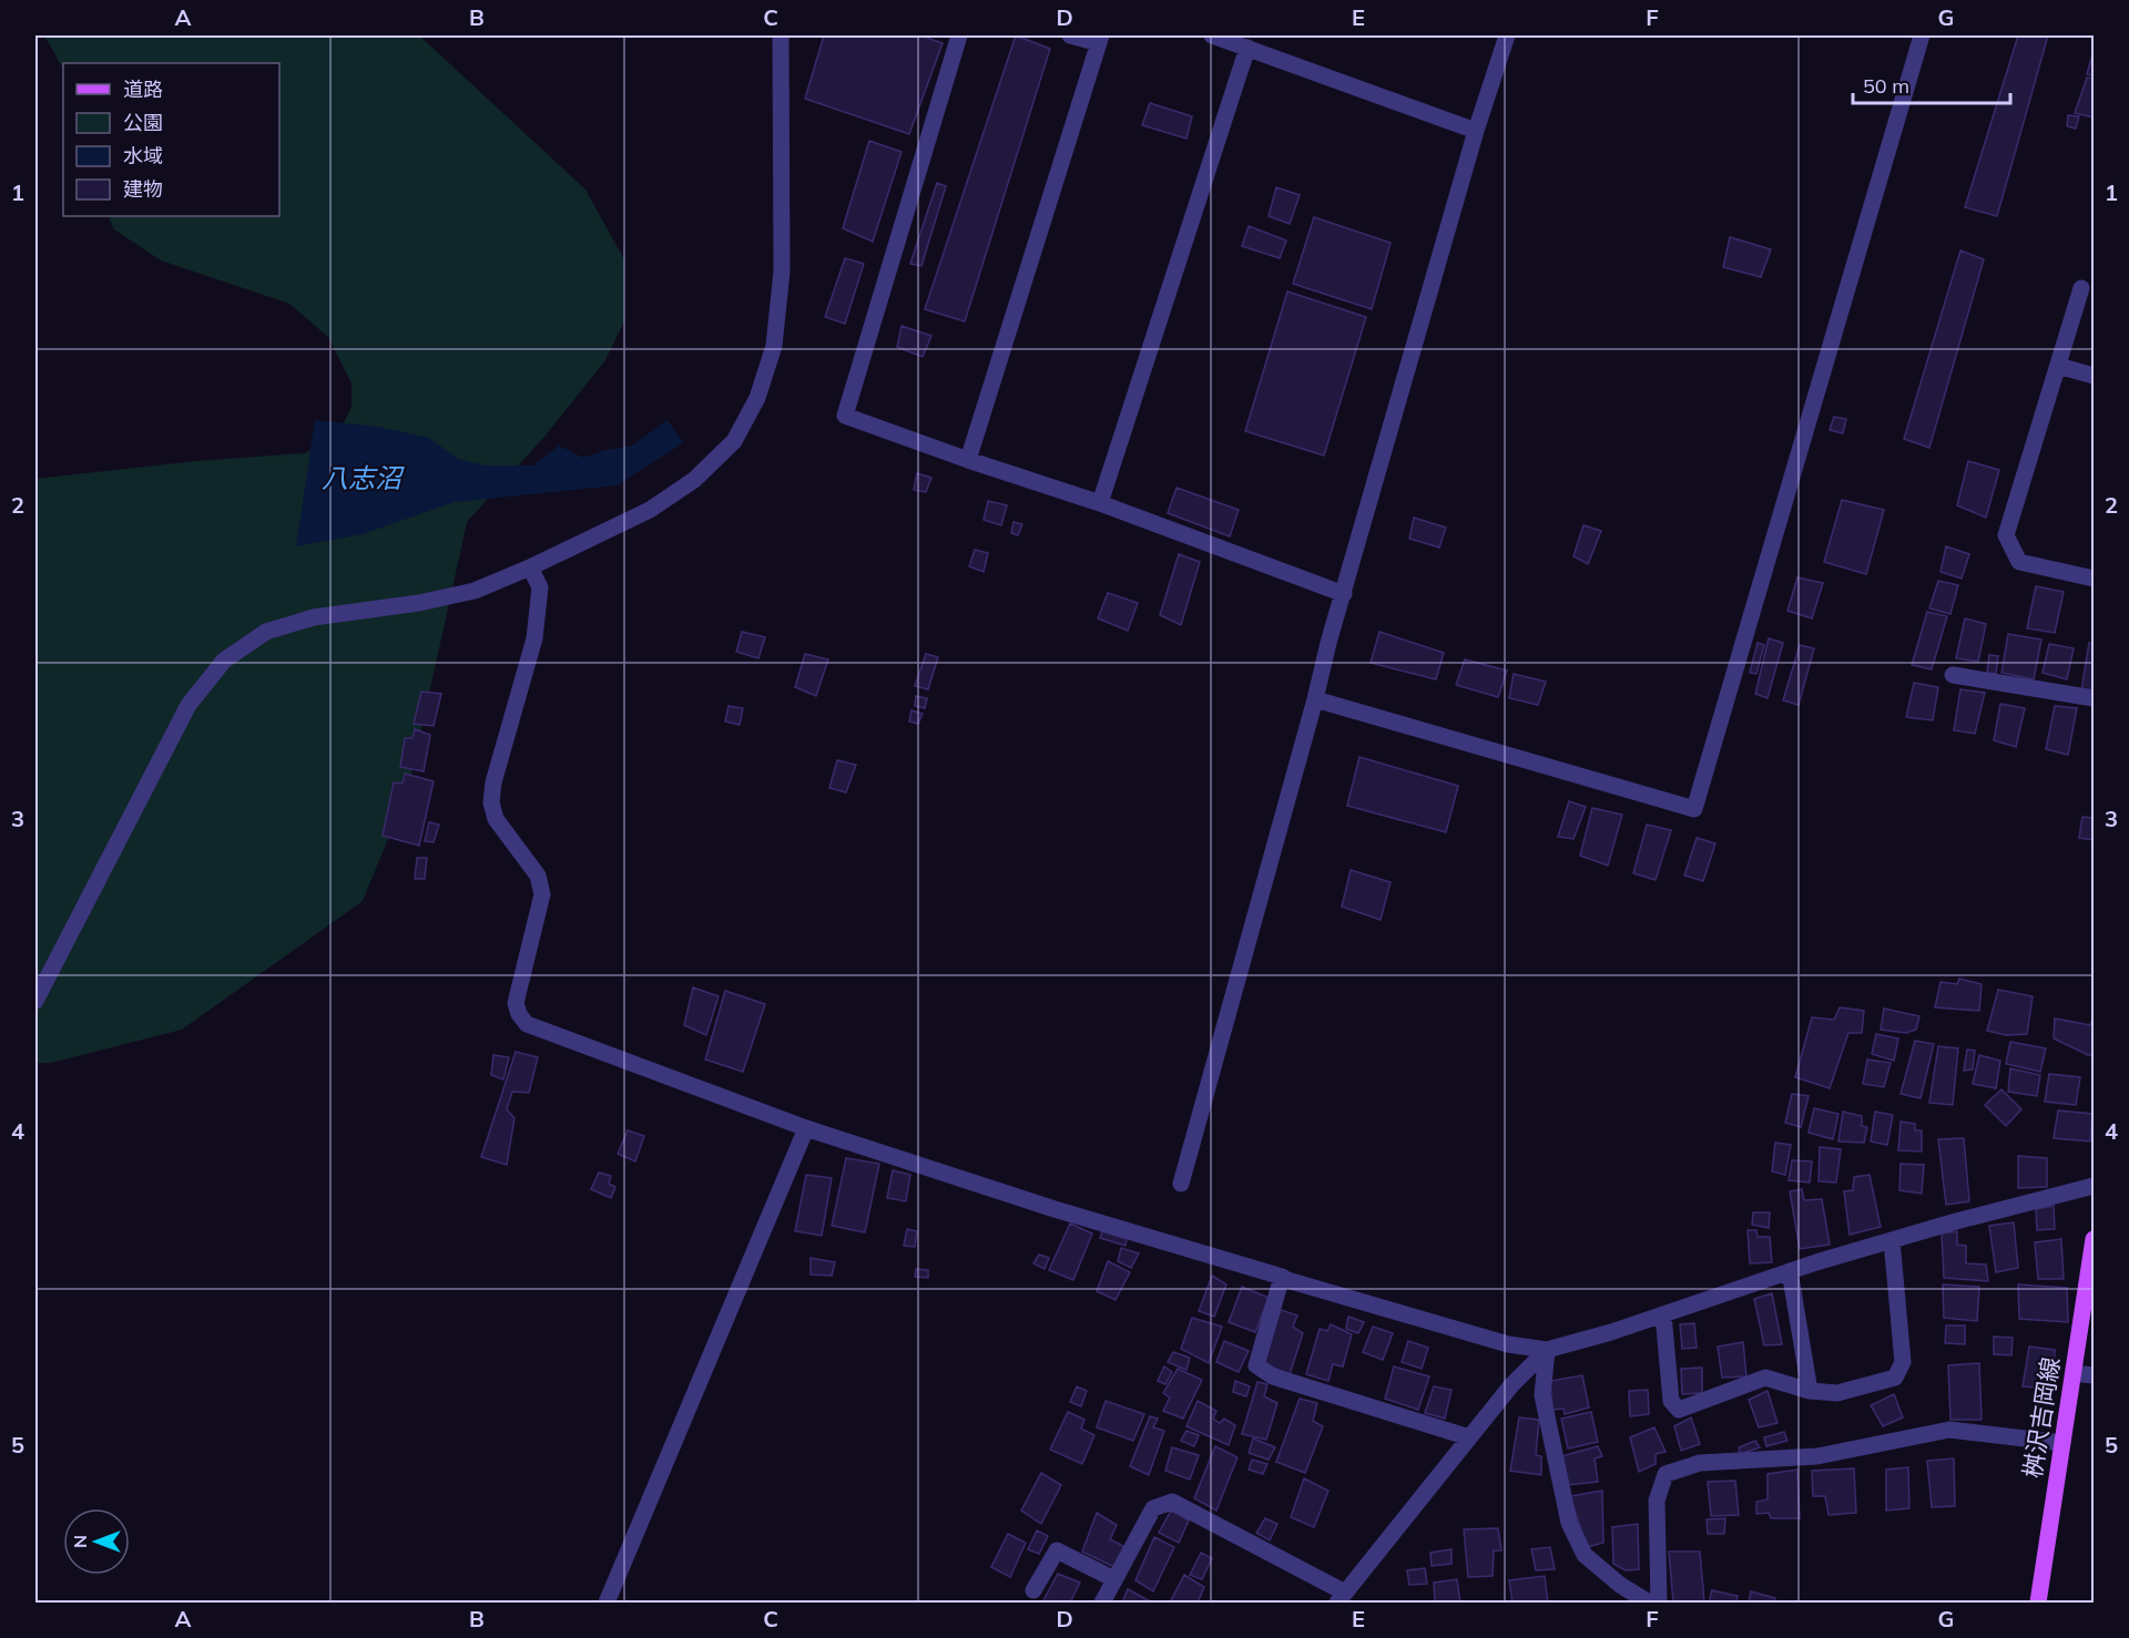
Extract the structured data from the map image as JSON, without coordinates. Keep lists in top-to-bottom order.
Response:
{
  "streets": {
    "main road": ["桝沢吉岡線"]
  },
  "water": ["八志沼"],
  "legend": [
    "道路",
    "公園",
    "水域",
    "建物"
  ],
  "scale_bar": "50 m",
  "north": "left",
  "grid": {
    "columns": [
      "A",
      "B",
      "C",
      "D",
      "E",
      "F",
      "G"
    ],
    "rows": [
      "1",
      "2",
      "3",
      "4",
      "5"
    ]
  }
}
